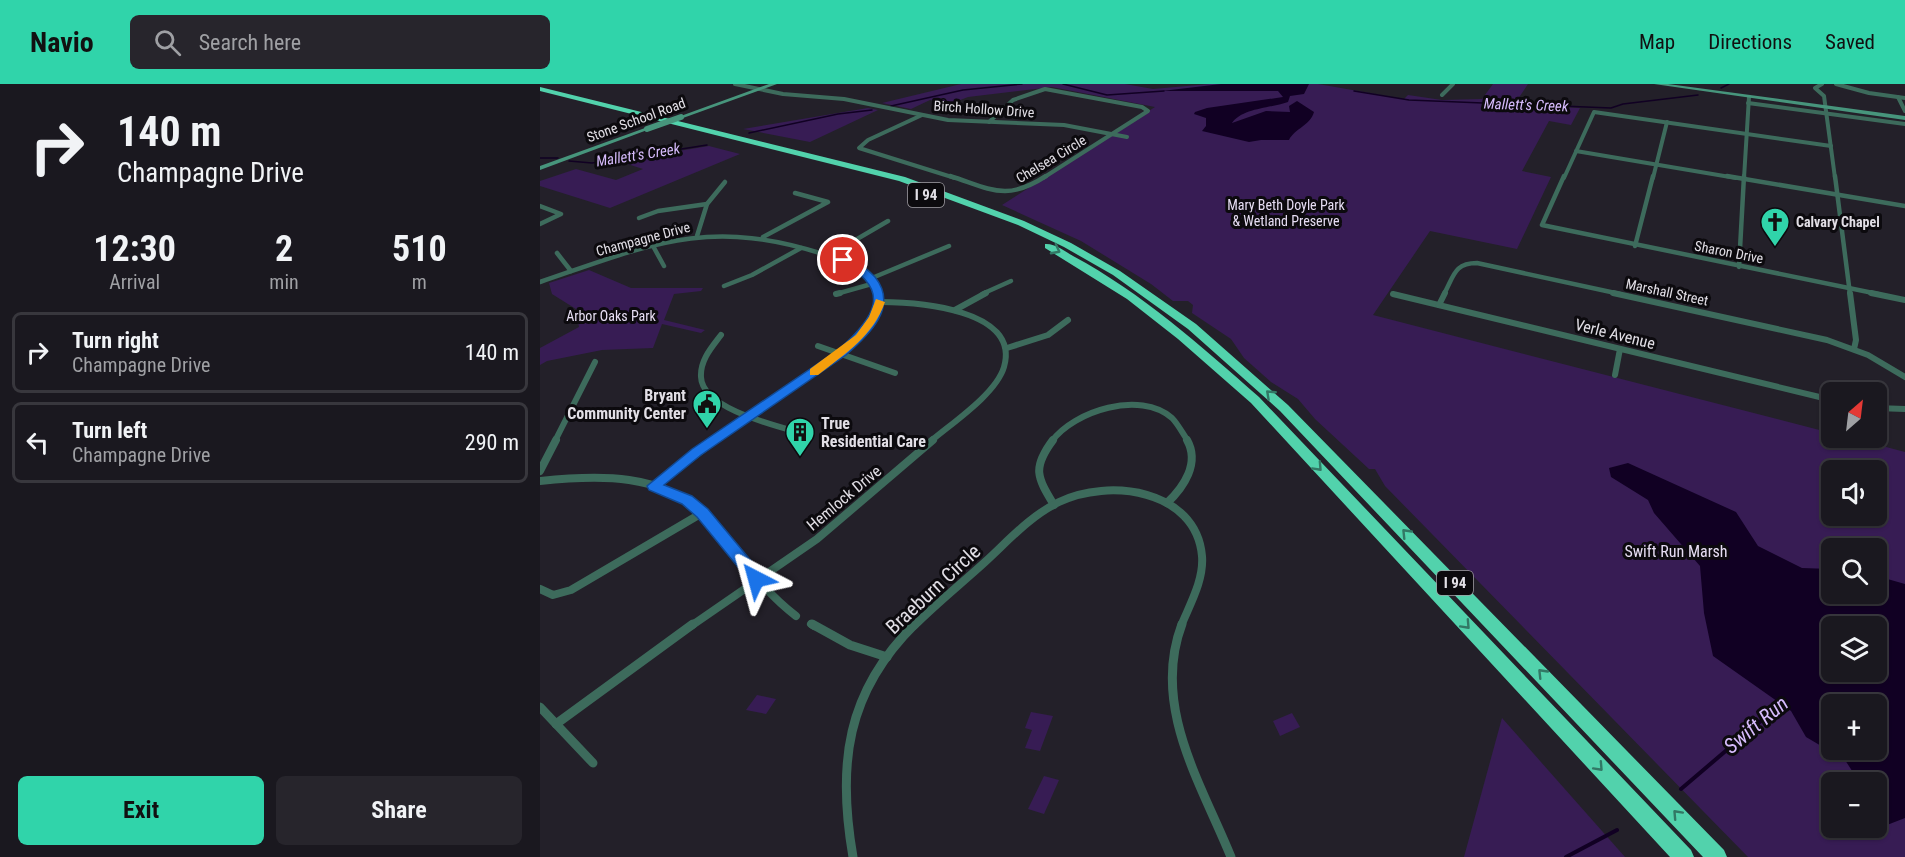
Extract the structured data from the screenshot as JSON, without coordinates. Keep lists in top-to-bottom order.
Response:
{
  "streets": {
    "highway": ["I 94"],
    "main road": ["Stone School Road"],
    "street": [
      "Birch Hollow Drive",
      "Chelsea Circle",
      "Champagne Drive",
      "Sharon Drive",
      "Marshall Street",
      "Verle Avenue",
      "Hemlock Drive",
      "Braeburn Circle"
    ]
  },
  "crossings": [
    ["Birch Hollow Drive", "Stone School Road"],
    ["Birch Hollow Drive", "Chelsea Circle"],
    ["Marshall Street", "Verle Avenue"]
  ],
  "water": ["Mallett's Creek", "Swift Run"],
  "parks": ["Mary Beth Doyle Park & Wetland Preserve", "Arbor Oaks Park", "Swift Run Marsh"],
  "places": {
    "church": ["Calvary Chapel"],
    "public building": ["Bryant Community Center"],
    "building": ["True Residential Care"]
  },
  "north": "top right",
  "page": {
    "header": "Navio",
    "search": "Search here",
    "nav": ["Map", "Directions", "Saved"],
    "turn": ["140 m", "Champagne Drive"],
    "eta": [
      "12:30",
      "Arrival",
      "2",
      "min",
      "510",
      "m"
    ],
    "list": [
      {
        "name": "Turn right",
        "note": "Champagne Drive",
        "value": "140 m"
      },
      {
        "name": "Turn left",
        "note": "Champagne Drive",
        "value": "290 m"
      }
    ],
    "map_buttons": ["+", "−"],
    "buttons": ["Exit", "Share"]
  }
}
